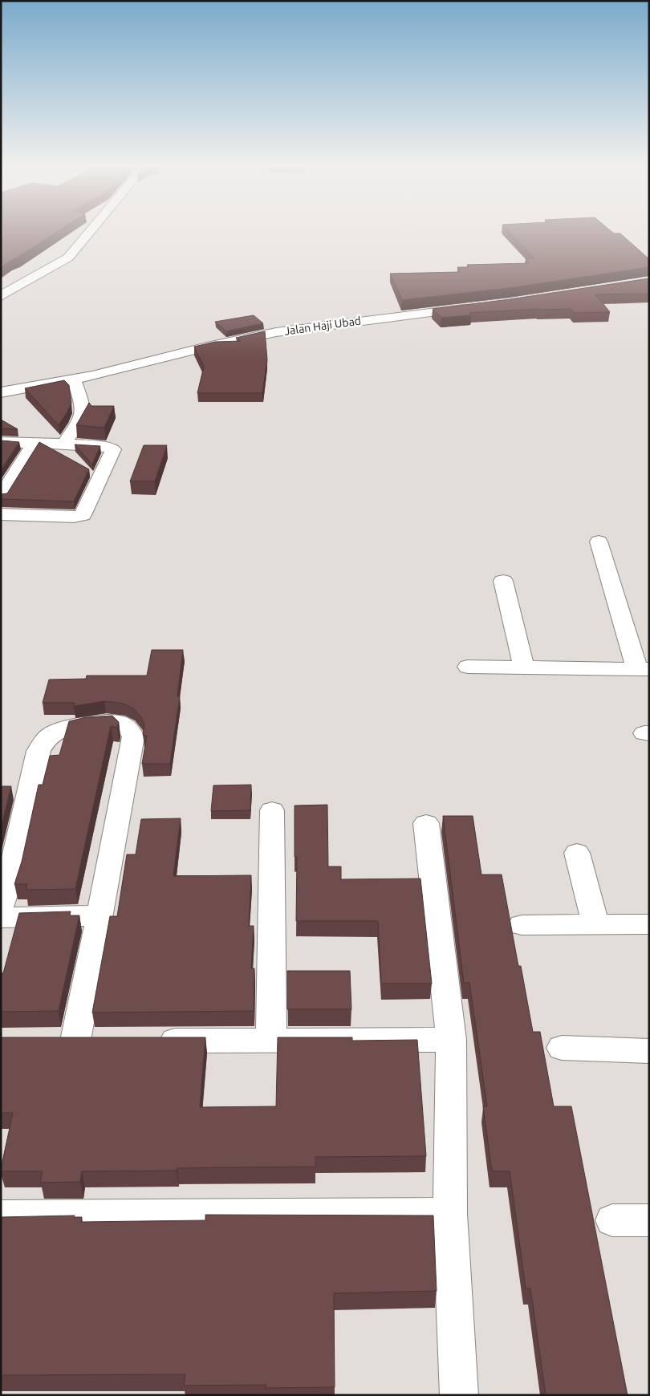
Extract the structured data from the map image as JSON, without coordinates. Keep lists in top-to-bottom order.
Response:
{
  "streets": {
    "street": ["Jalan Haji Ubad"]
  }
}
